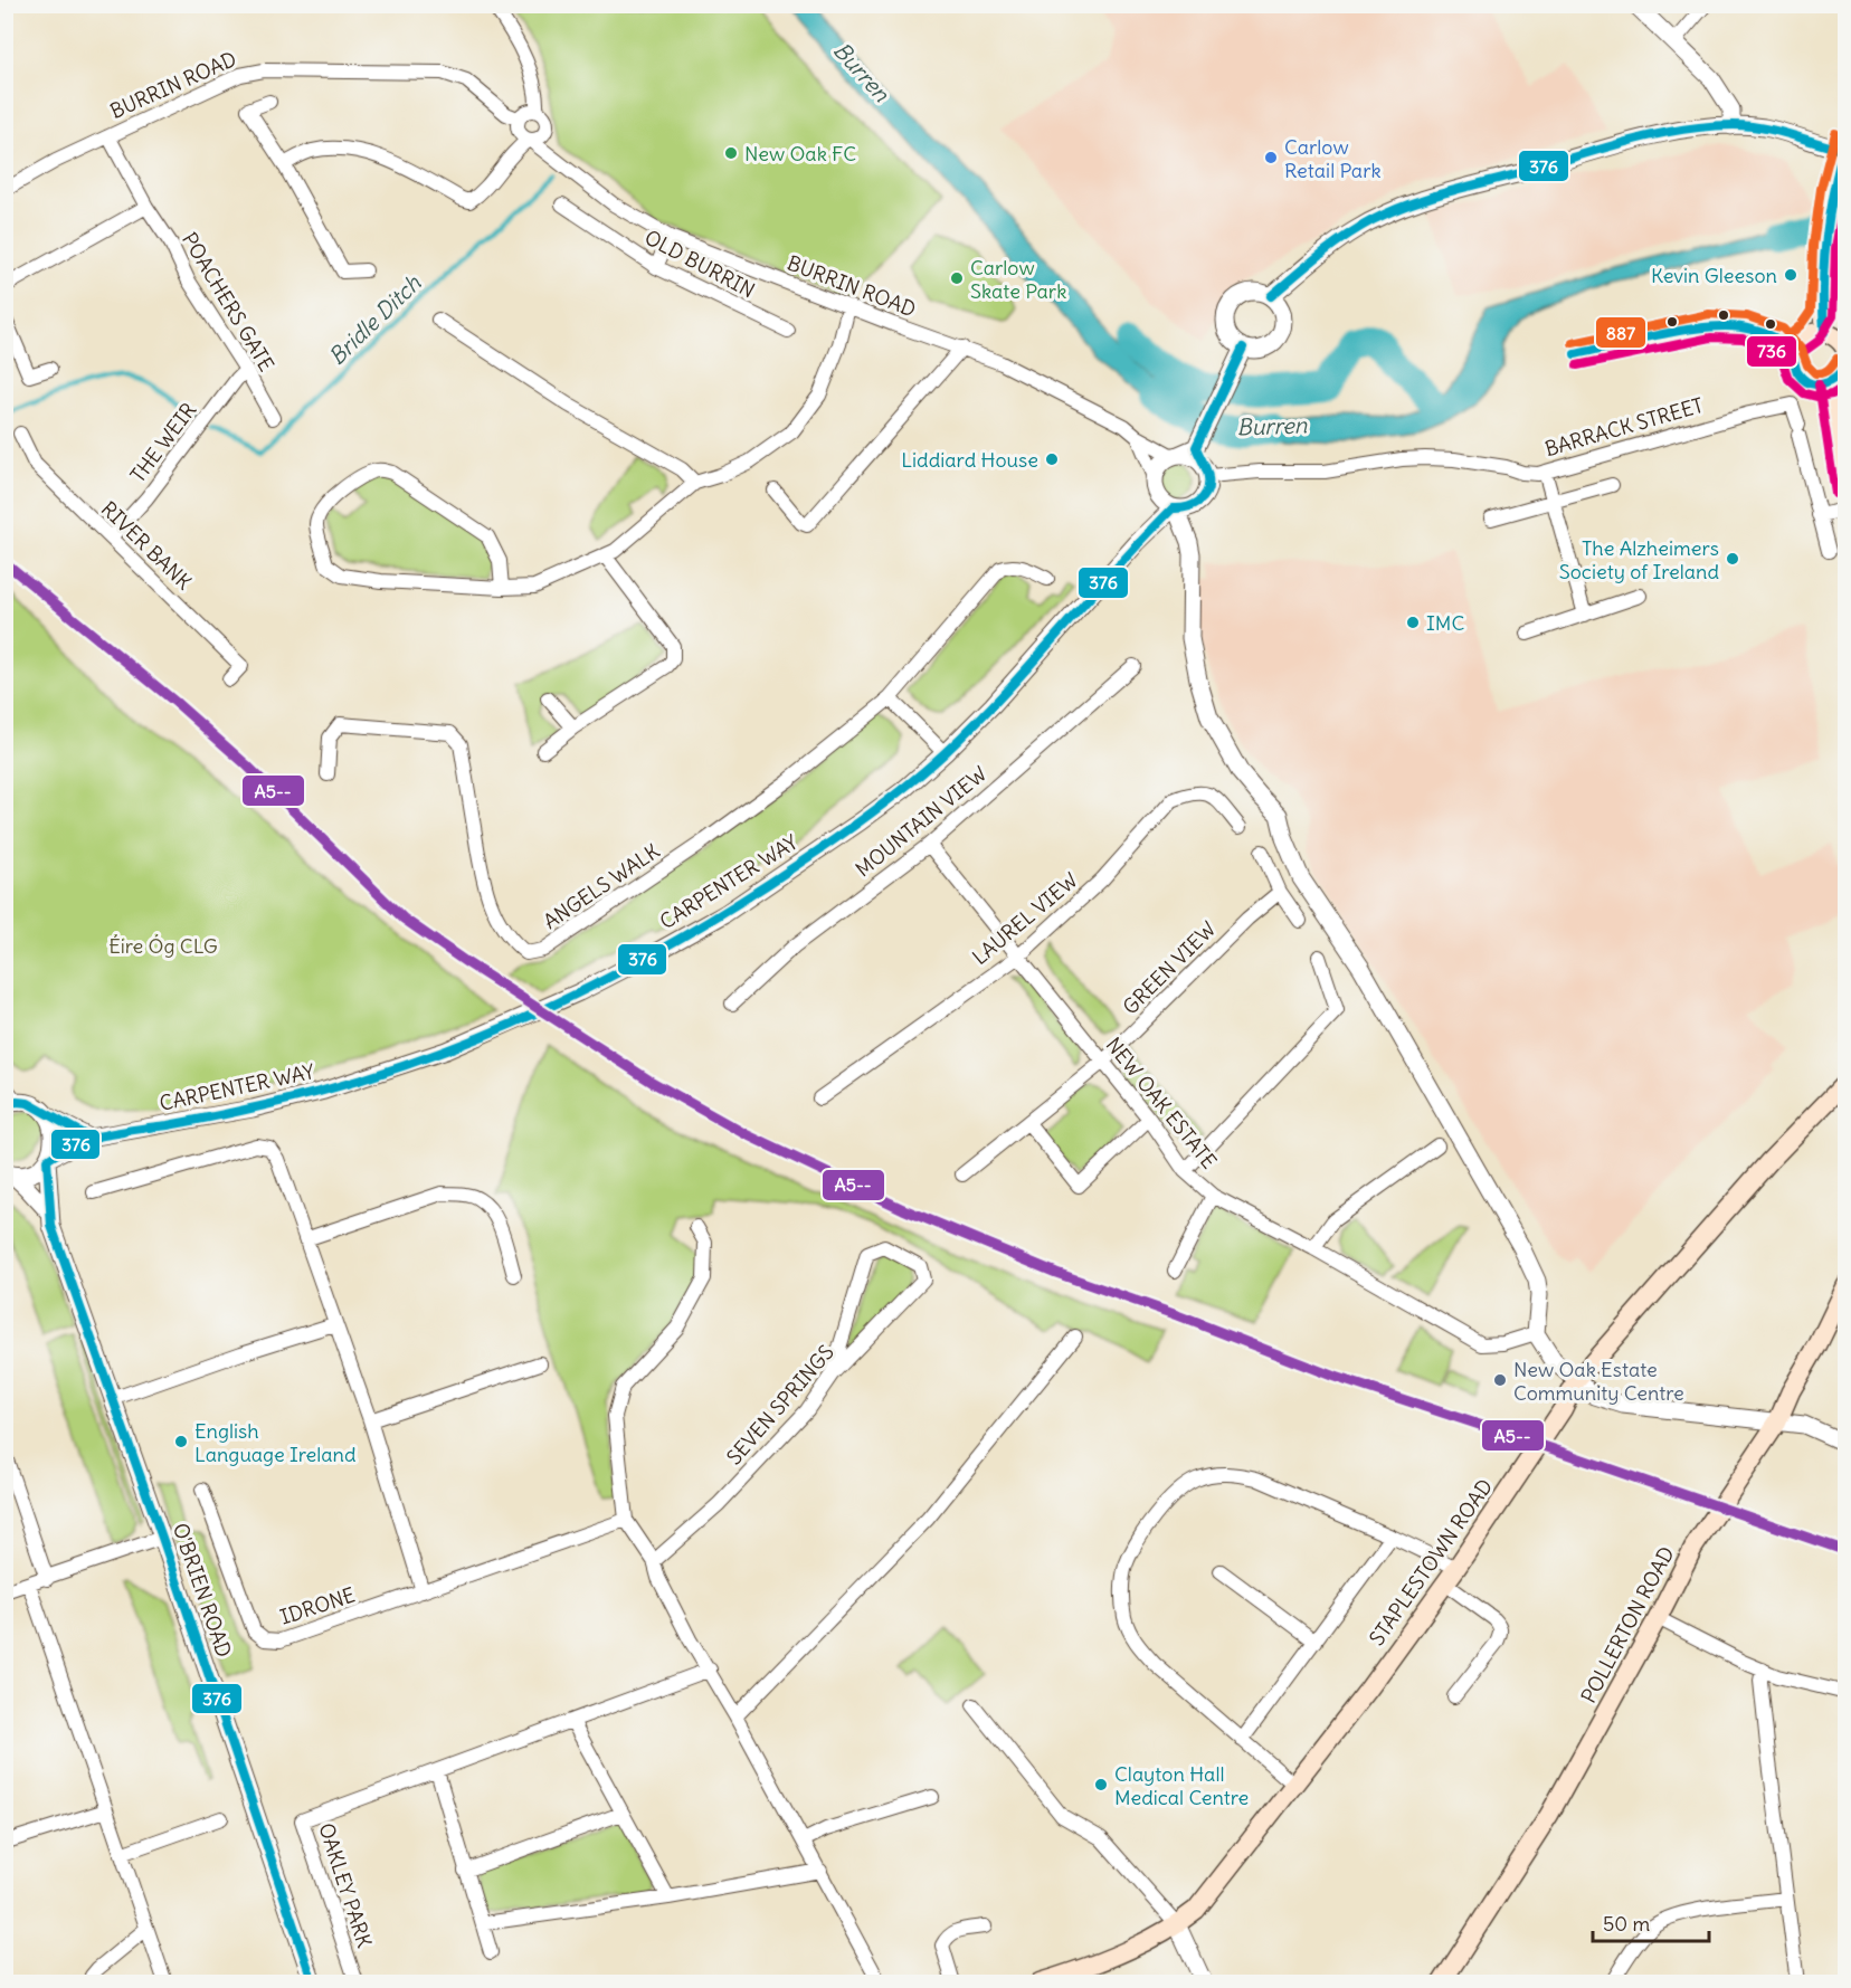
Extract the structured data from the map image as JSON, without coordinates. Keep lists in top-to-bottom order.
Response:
{
  "streets": {
    "main road": ["STAPLESTOWN ROAD", "POLLERTON ROAD"],
    "street": [
      "BURRIN ROAD",
      "OLD BURRIN",
      "POACHERS GATE",
      "BARRACK STREET",
      "THE WEIR",
      "RIVER BANK",
      "MOUNTAIN VIEW",
      "CARPENTER WAY",
      "ANGELS WALK",
      "LAUREL VIEW",
      "GREEN VIEW",
      "NEW OAK ESTATE",
      "SEVEN SPRINGS",
      "O'BRIEN ROAD",
      "IDRONE",
      "OAKLEY PARK"
    ]
  },
  "crossings": [
    ["BURRIN ROAD", "POACHERS GATE"],
    ["BURRIN ROAD", "BARRACK STREET"],
    ["BURRIN ROAD", "CARPENTER WAY"],
    ["POACHERS GATE", "THE WEIR"],
    ["BARRACK STREET", "CARPENTER WAY"],
    ["THE WEIR", "RIVER BANK"],
    ["MOUNTAIN VIEW", "NEW OAK ESTATE"],
    ["CARPENTER WAY", "O'BRIEN ROAD"],
    ["LAUREL VIEW", "NEW OAK ESTATE"],
    ["GREEN VIEW", "NEW OAK ESTATE"]
  ],
  "water": ["Burren", "Bridle Ditch"],
  "parks": ["Éire Óg CLG"],
  "places": [
    "New Oak FC",
    "Carlow Retail Park",
    "Kevin Gleeson",
    "Carlow Skate Park",
    "Liddiard House",
    "The Alzheimers Society of Ireland",
    "IMC",
    "New Oak Estate Community Centre",
    "English Language Ireland",
    "Clayton Hall Medical Centre"
  ],
  "lines": [
    "transit line 376",
    "transit line 887",
    "transit line 736",
    "transit line A5--"
  ],
  "scale_bar": "50 m"
}
